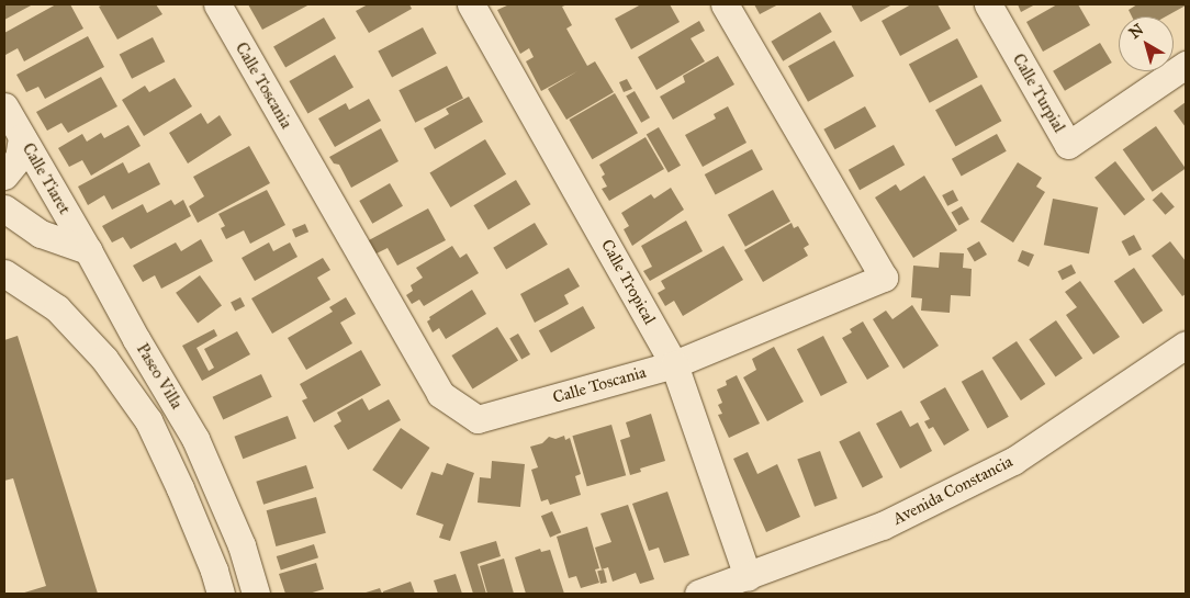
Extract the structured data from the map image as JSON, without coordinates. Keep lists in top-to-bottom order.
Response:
{
  "streets": {
    "street": [
      "Calle Toscania",
      "Calle Turpial",
      "Calle Tiaret",
      "Calle Tropical",
      "Paseo Villa",
      "Avenida Constancia"
    ]
  },
  "crossings": [
    ["Calle Toscania", "Calle Tropical"],
    ["Calle Tiaret", "Paseo Villa"],
    ["Calle Tropical", "Avenida Constancia"]
  ],
  "north": "top left"
}
